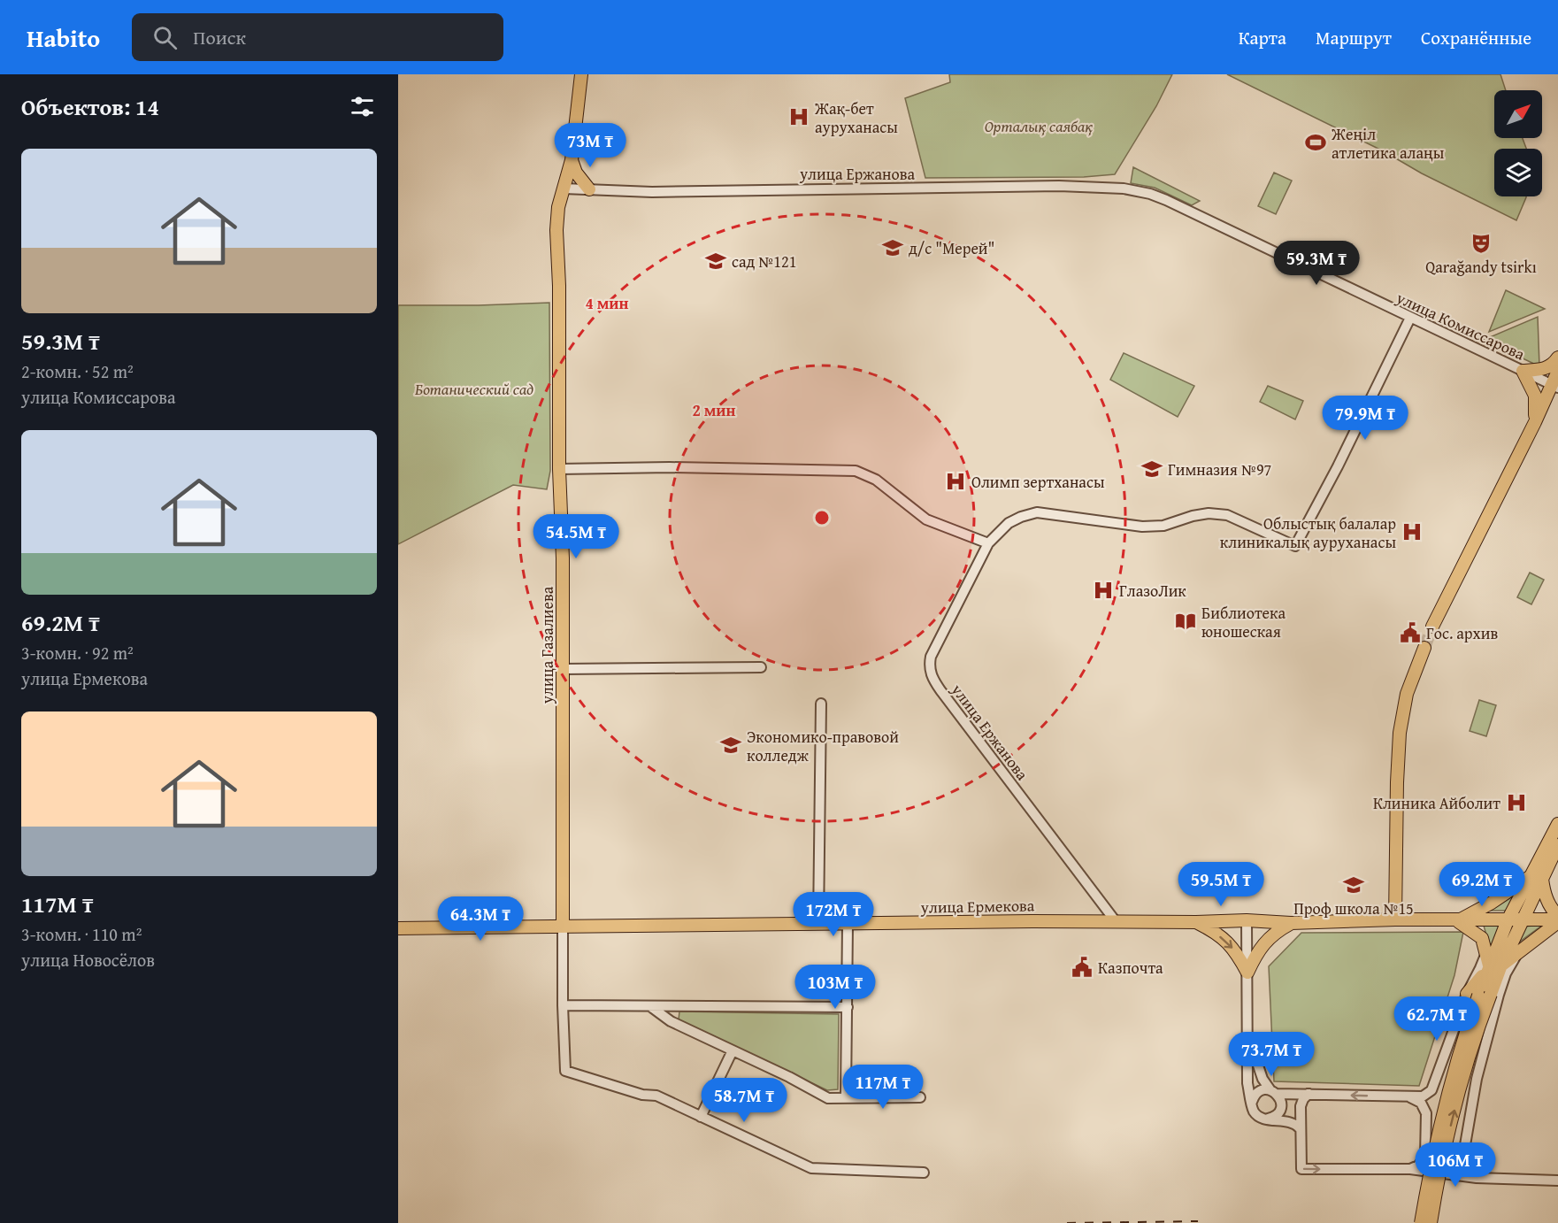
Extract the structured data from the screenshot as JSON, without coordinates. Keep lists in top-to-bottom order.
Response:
{
  "streets": {
    "main road": ["улица Газалиева", "улица Ермекова"],
    "street": ["улица Ержанова", "улица Комиссарова"]
  },
  "crossings": [
    ["улица Ержанова", "улица Комиссарова"],
    ["улица Ержанова", "улица Газалиева"],
    ["улица Ержанова", "улица Ермекова"],
    ["улица Газалиева", "улица Ермекова"]
  ],
  "parks": ["Орталық саябақ", "Ботанический сад"],
  "places": {
    "hospital": [
      "Жақ-бет ауруханасы",
      "Олимп зертханасы",
      "Облыстық балалар клиникалық ауруханасы",
      "ГлазоЛик",
      "Клиника Айболит"
    ],
    "sports": ["Жеңіл атлетика алаңы"],
    "theatre": ["Qarağandy tsirkı"],
    "school or university": [
      "д/с \"Мерей\"",
      "сад №121",
      "Гимназия №97",
      "Экономико-правовой колледж",
      "Проф школа №15"
    ],
    "library": ["Библиотека юношеская"],
    "public building": ["Гос. архив", "Казпочта"]
  },
  "north": "top right",
  "page": {
    "header": "Habito",
    "search": "Поиск",
    "nav": ["Карта", "Маршрут", "Сохранённые"],
    "heading": "Объектов: 14",
    "price": [
      "73M ₸",
      "59.3M ₸",
      "79.9M ₸",
      "54.5M ₸",
      "59.5M ₸",
      "69.2M ₸",
      "172M ₸",
      "64.3M ₸",
      "103M ₸",
      "62.7M ₸",
      "73.7M ₸",
      "117M ₸",
      "58.7M ₸",
      "106M ₸"
    ],
    "list": [
      {
        "name": "59.3M ₸",
        "note": "2-комн. · 52 m² · улица Комиссарова"
      },
      {
        "name": "69.2M ₸",
        "note": "3-комн. · 92 m² · улица Ермекова"
      },
      {
        "name": "117M ₸",
        "note": "3-комн. · 110 m² · улица Новосёлов"
      }
    ]
  },
  "rings": ["4 мин", "2 мин"]
}
